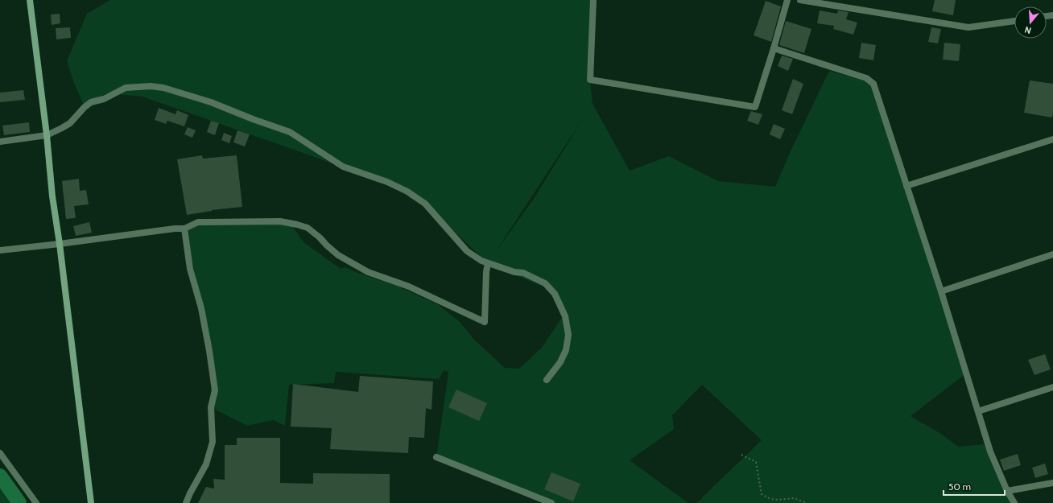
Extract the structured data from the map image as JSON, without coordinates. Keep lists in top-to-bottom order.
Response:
{
  "scale_bar": "50 m",
  "north": "bottom"
}
